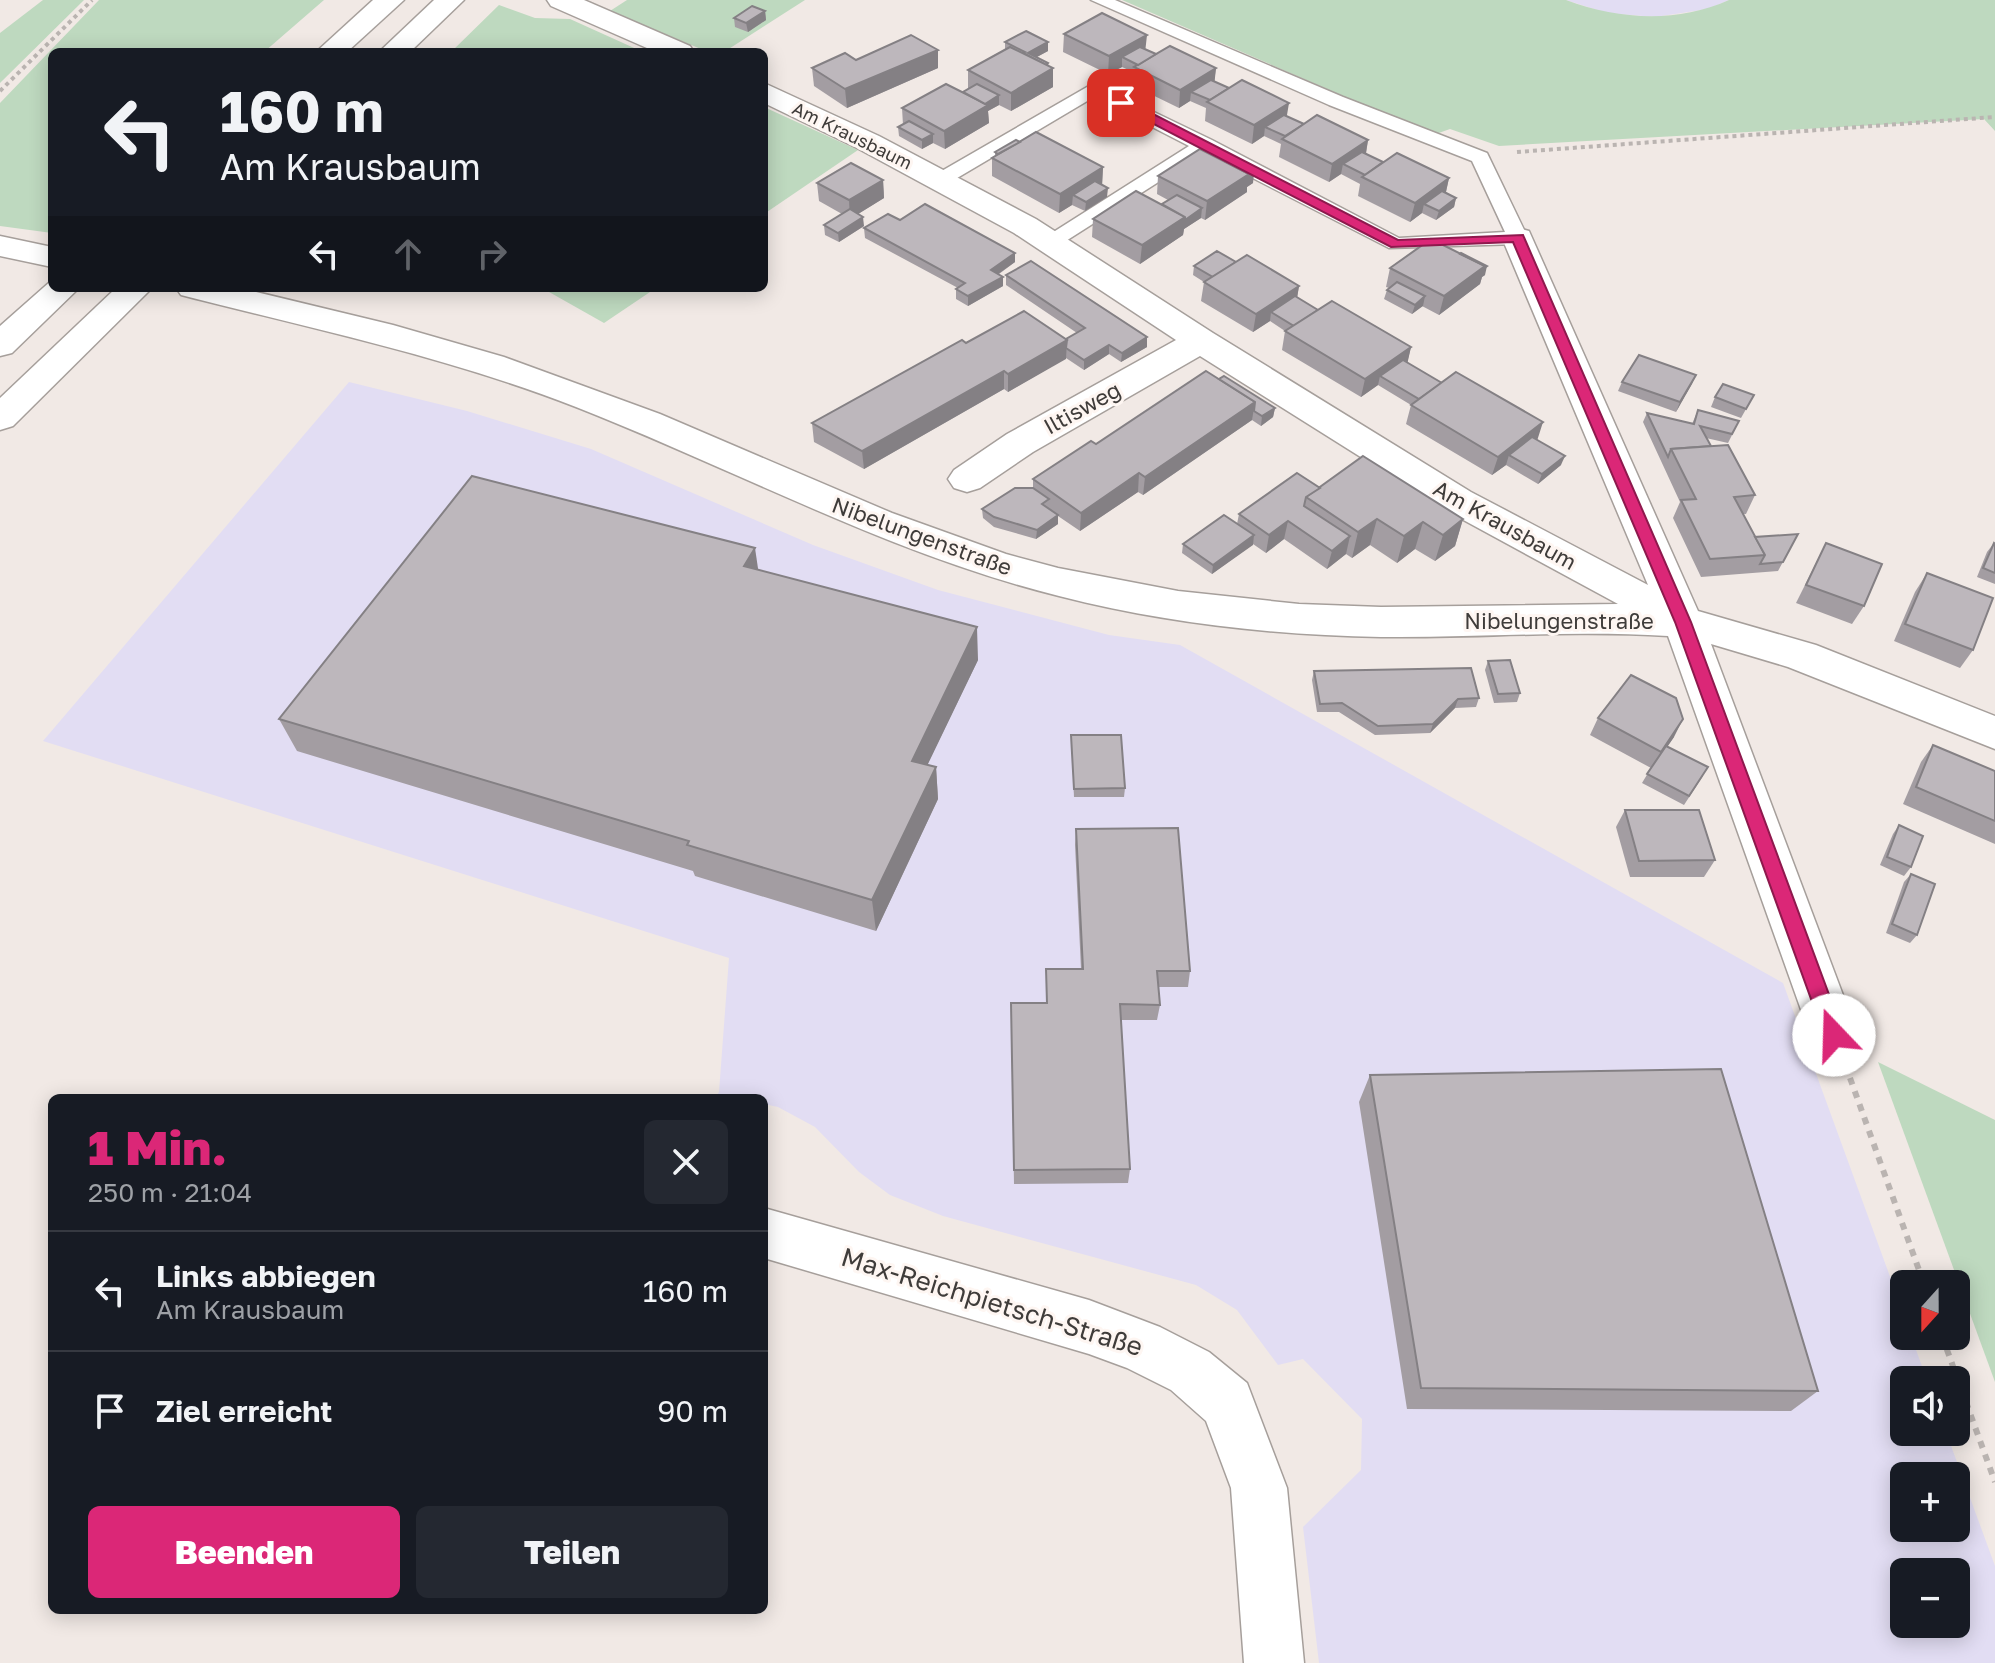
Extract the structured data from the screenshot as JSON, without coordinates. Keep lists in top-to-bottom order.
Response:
{
  "streets": {
    "main road": [
      "Am Krausbaum",
      "Iltisweg",
      "Nibelungenstraße",
      "Max-Reichpietsch-Straße"
    ]
  },
  "crossings": [
    ["Am Krausbaum", "Iltisweg"],
    ["Am Krausbaum", "Nibelungenstraße"]
  ],
  "north": "bottom",
  "page": {
    "turn": ["160 m", "Am Krausbaum"],
    "heading": ["1 Min.", "250 m · 21:04"],
    "list": [
      {
        "name": "Links abbiegen",
        "note": "Am Krausbaum",
        "value": "160 m"
      },
      {
        "name": "Ziel erreicht",
        "value": "90 m"
      }
    ],
    "map_buttons": ["+", "−"],
    "buttons": ["Beenden", "Teilen"]
  }
}
